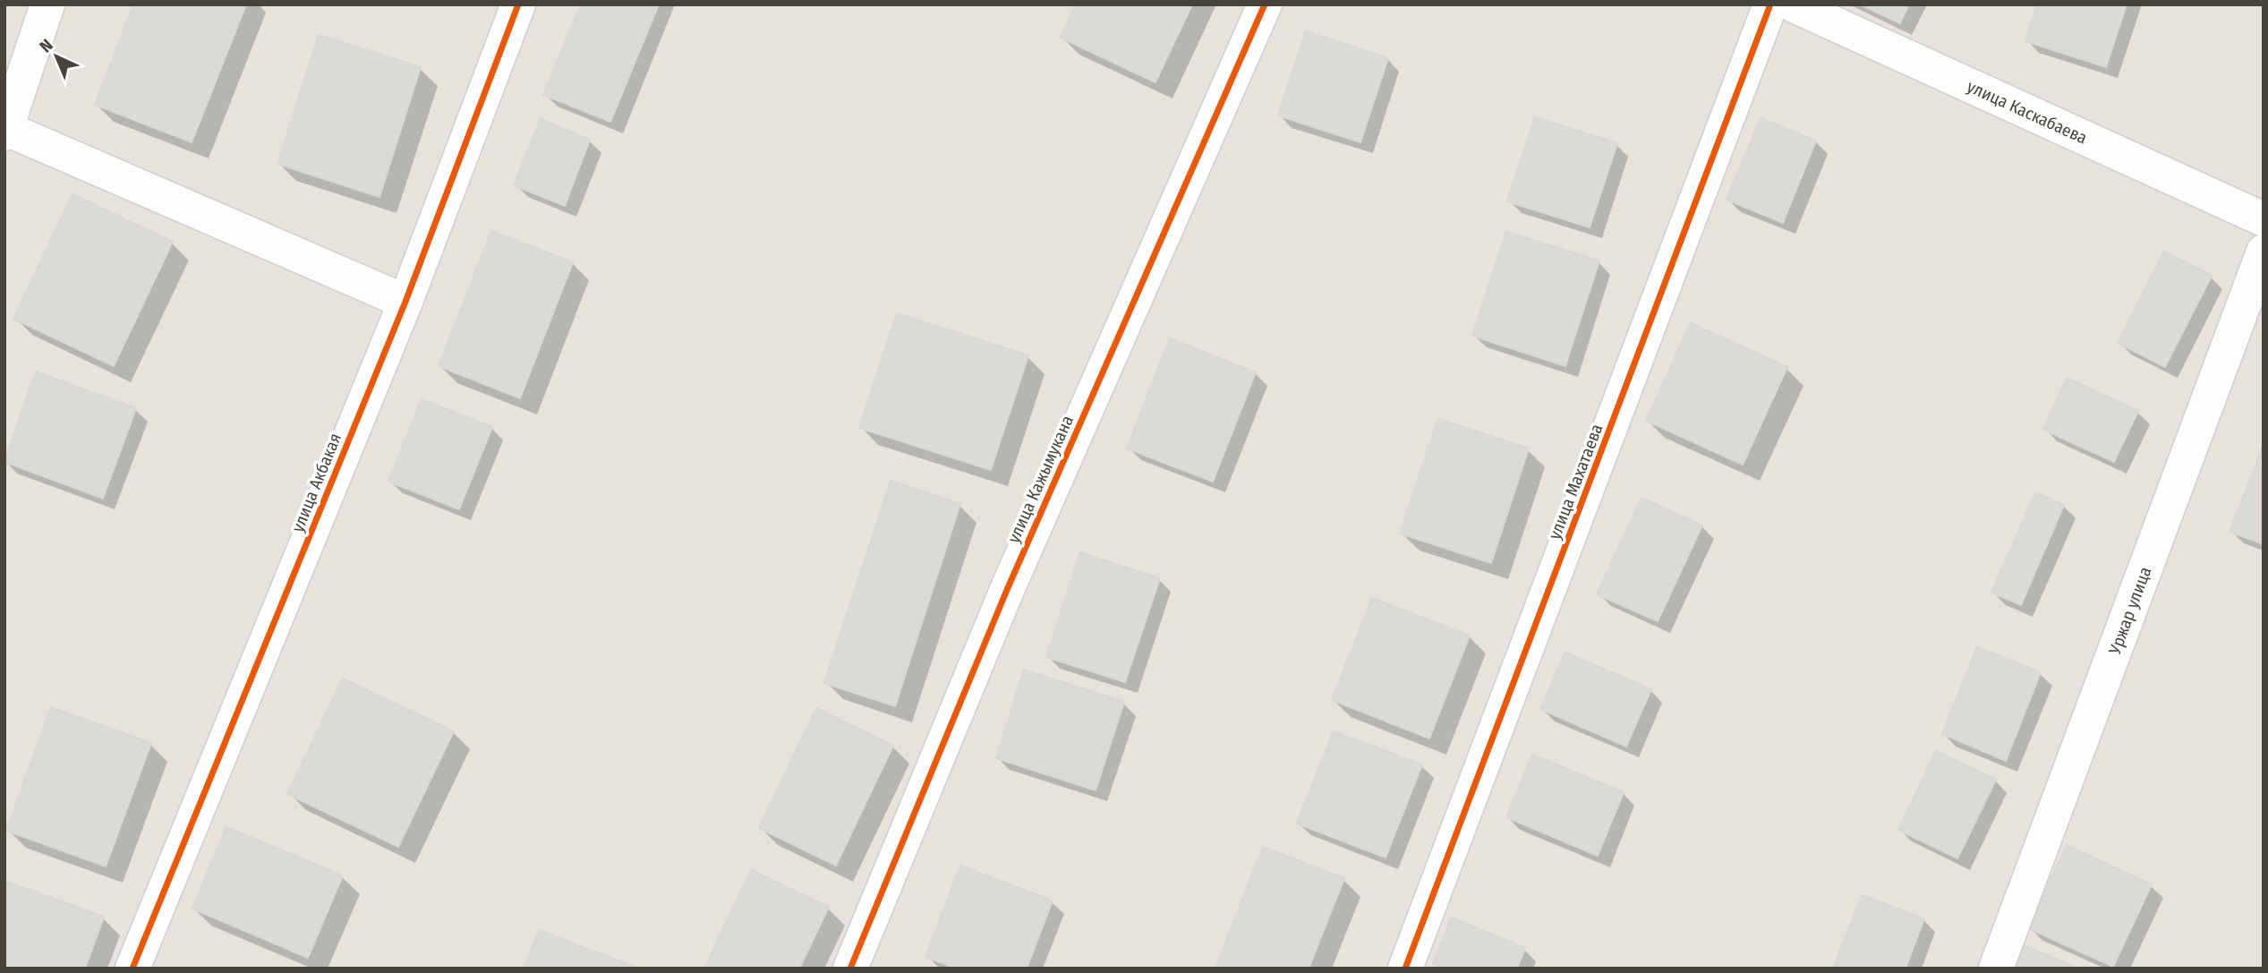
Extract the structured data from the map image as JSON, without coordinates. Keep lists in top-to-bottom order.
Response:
{
  "streets": {
    "street": [
      "улица Каскабаева",
      "улица Кажымукана",
      "улица Махатаева",
      "улица Акбакая",
      "Уржар улица"
    ]
  },
  "north": "top left"
}
